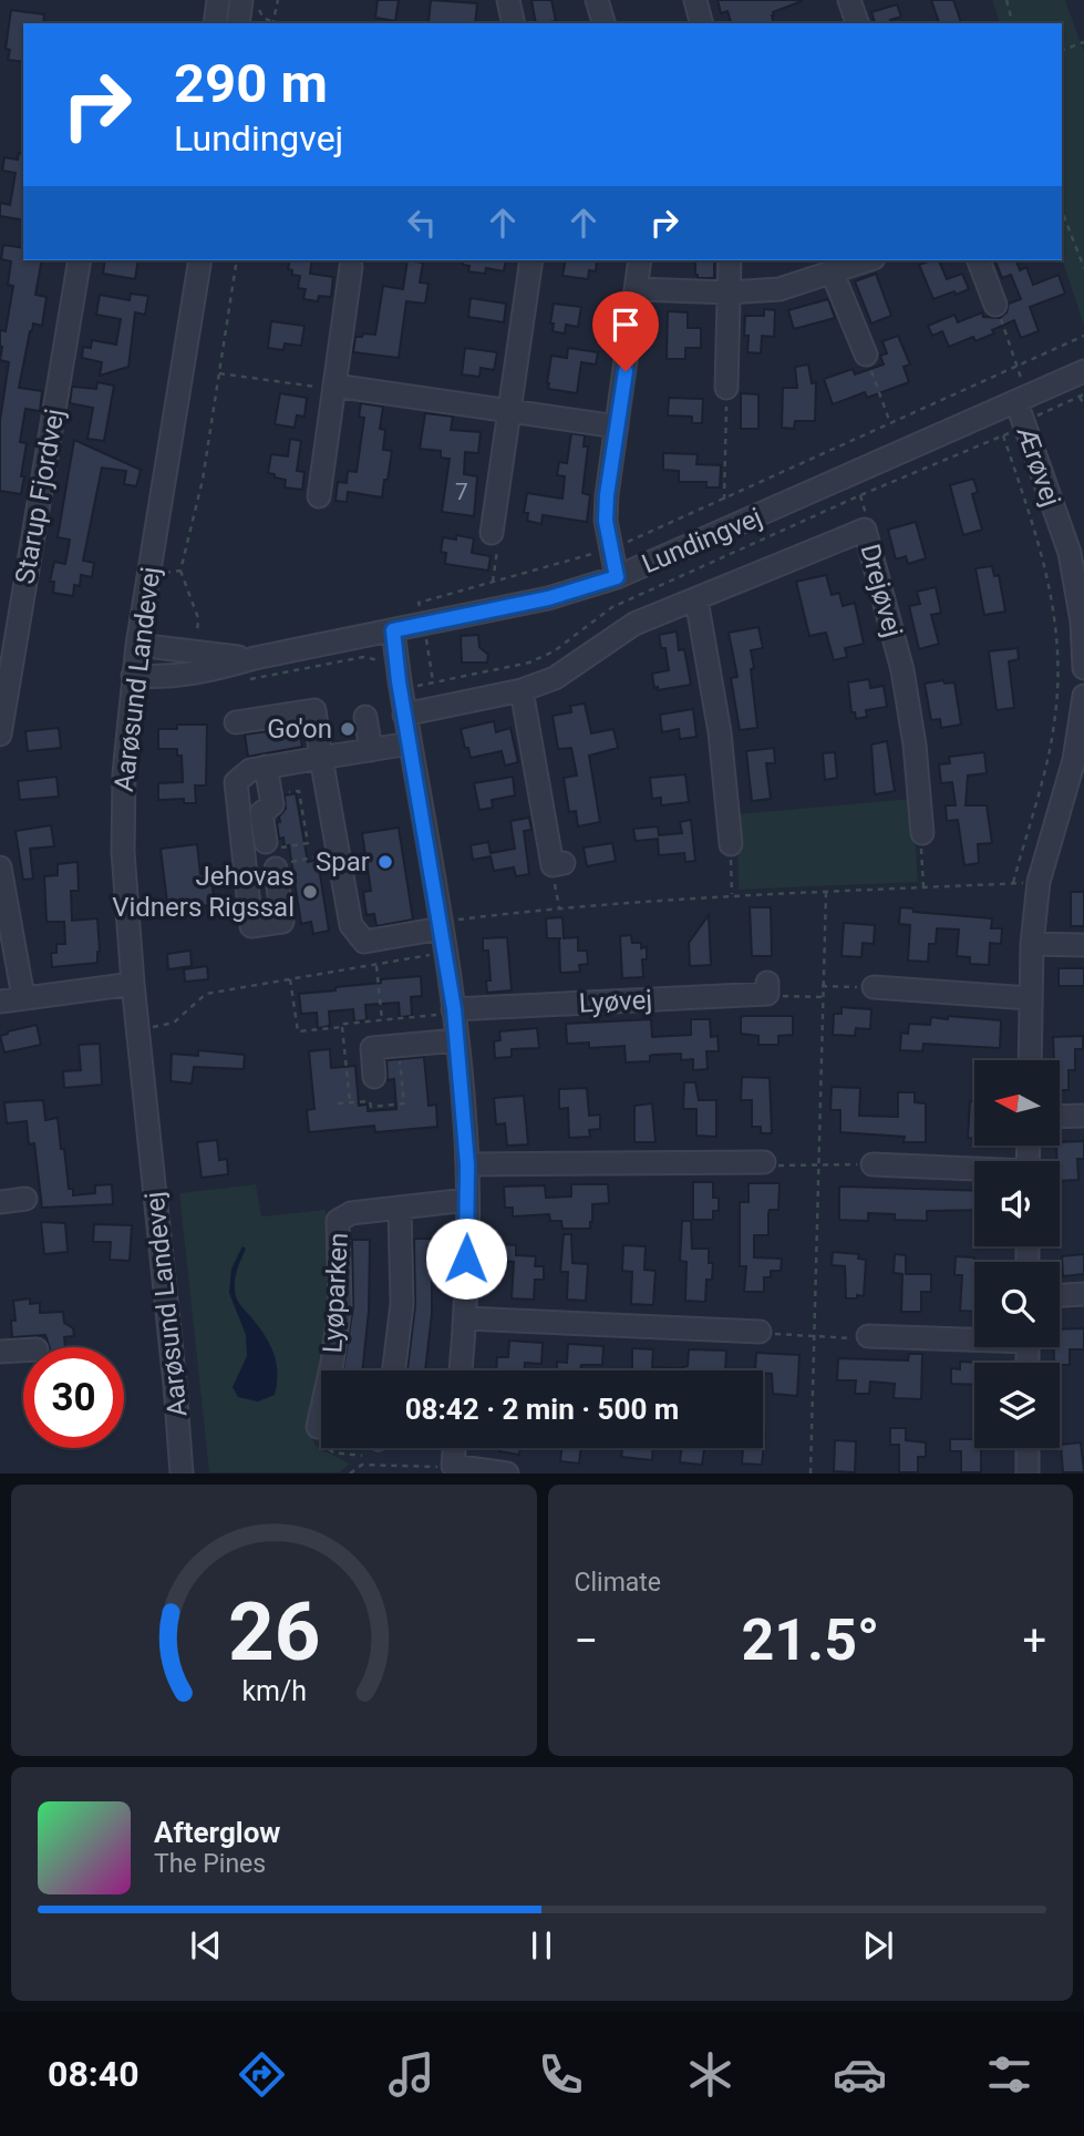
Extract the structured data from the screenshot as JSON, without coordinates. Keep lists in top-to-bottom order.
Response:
{
  "streets": {
    "street": [
      "Ærøvej",
      "Starup Fjordvej",
      "Lundingvej",
      "Drejøvej",
      "Aarøsund Landevej",
      "Lyøvej",
      "Lyøparken"
    ]
  },
  "crossings": [
    ["Ærøvej", "Lundingvej"],
    ["Lundingvej", "Aarøsund Landevej"]
  ],
  "places": ["Go'on", "Spar", "Jehovas Vidners Rigssal"],
  "house_numbers": ["7"],
  "north": "left",
  "page": {
    "turn": ["290 m", "Lundingvej"],
    "limit": "30",
    "trip": "08:42 · 2 min · 500 m",
    "tile": "Climate",
    "heat": ["−", "21.5°", "+"],
    "song": ["Afterglow", "The Pines"],
    "tabs": "08:40",
    "gauge": ["26", "km/h"]
  }
}
